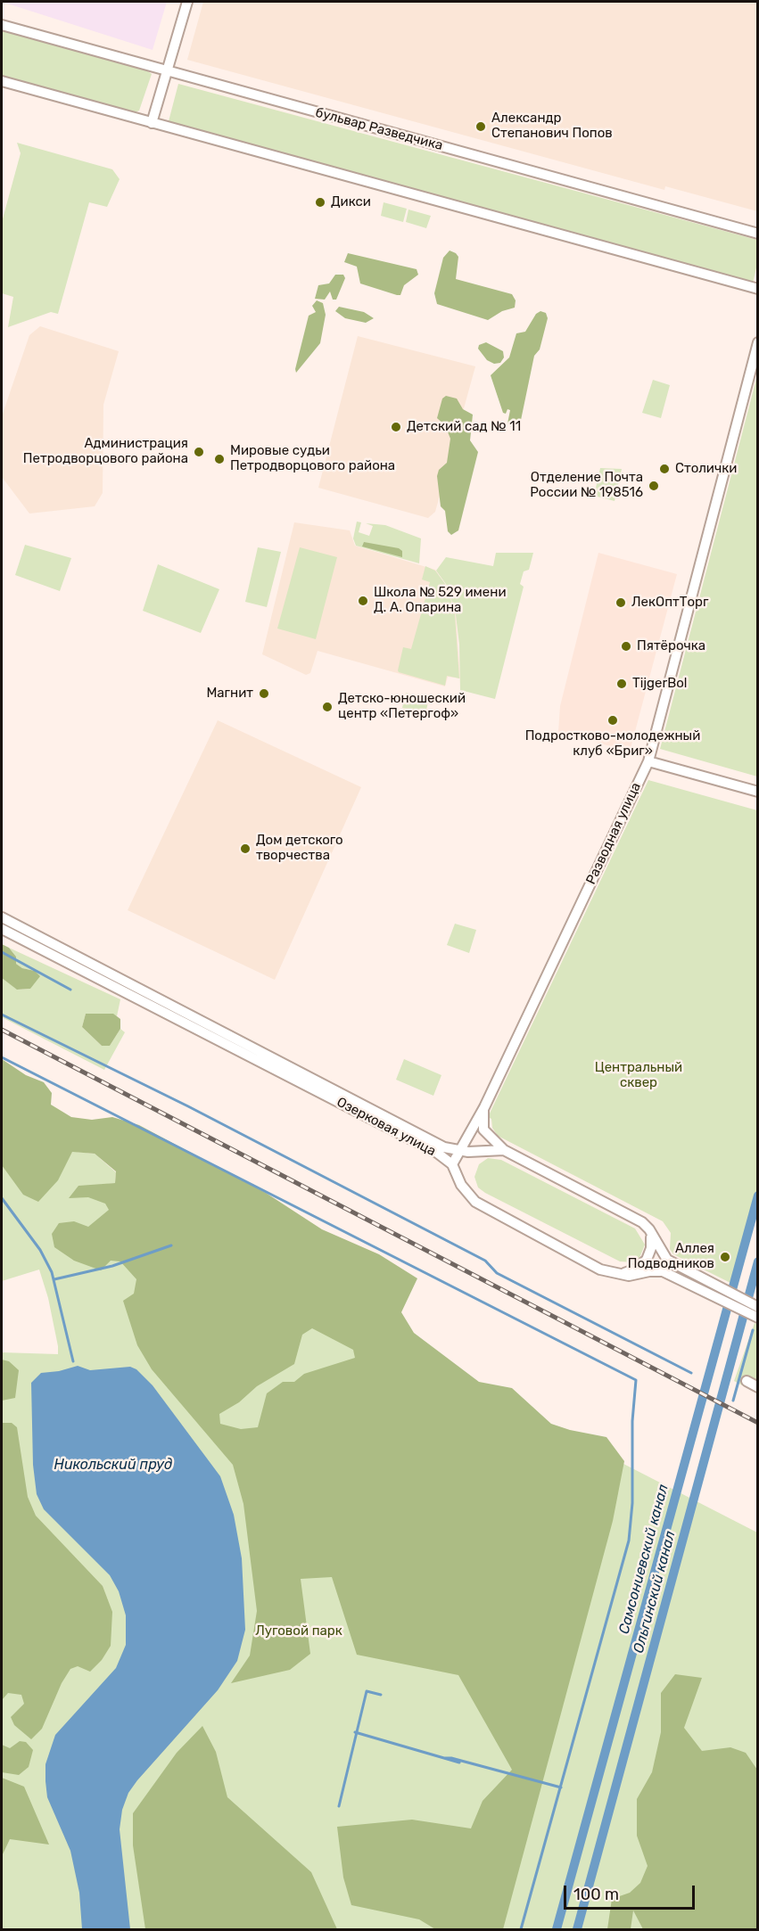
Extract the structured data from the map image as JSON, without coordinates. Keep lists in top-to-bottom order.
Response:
{
  "streets": {
    "street": ["бульвар Разведчика", "Разводная улица", "Озерковая улица"]
  },
  "crossings": [
    ["Разводная улица", "Озерковая улица"]
  ],
  "water": ["Никольский пруд", "Самсониевский канал", "Ольгинский канал"],
  "parks": ["Центральный сквер", "Луговой парк"],
  "places": [
    "Александр Степанович Попов",
    "Дикси",
    "Детский сад № 11",
    "Администрация Петродворцового района",
    "Мировые судьи Петродворцового района",
    "Столички",
    "Отделение Почта России № 198516",
    "Школа № 529 имени Д. А. Опарина",
    "ЛекОптТорг",
    "Пятёрочка",
    "TijgerBol",
    "Магнит",
    "Детско-юношеский центр «Петергоф»",
    "Подростково-молодежный клуб «Бриг»",
    "Дом детского творчества",
    "Аллея Подводников"
  ],
  "scale_bar": "100 m"
}
